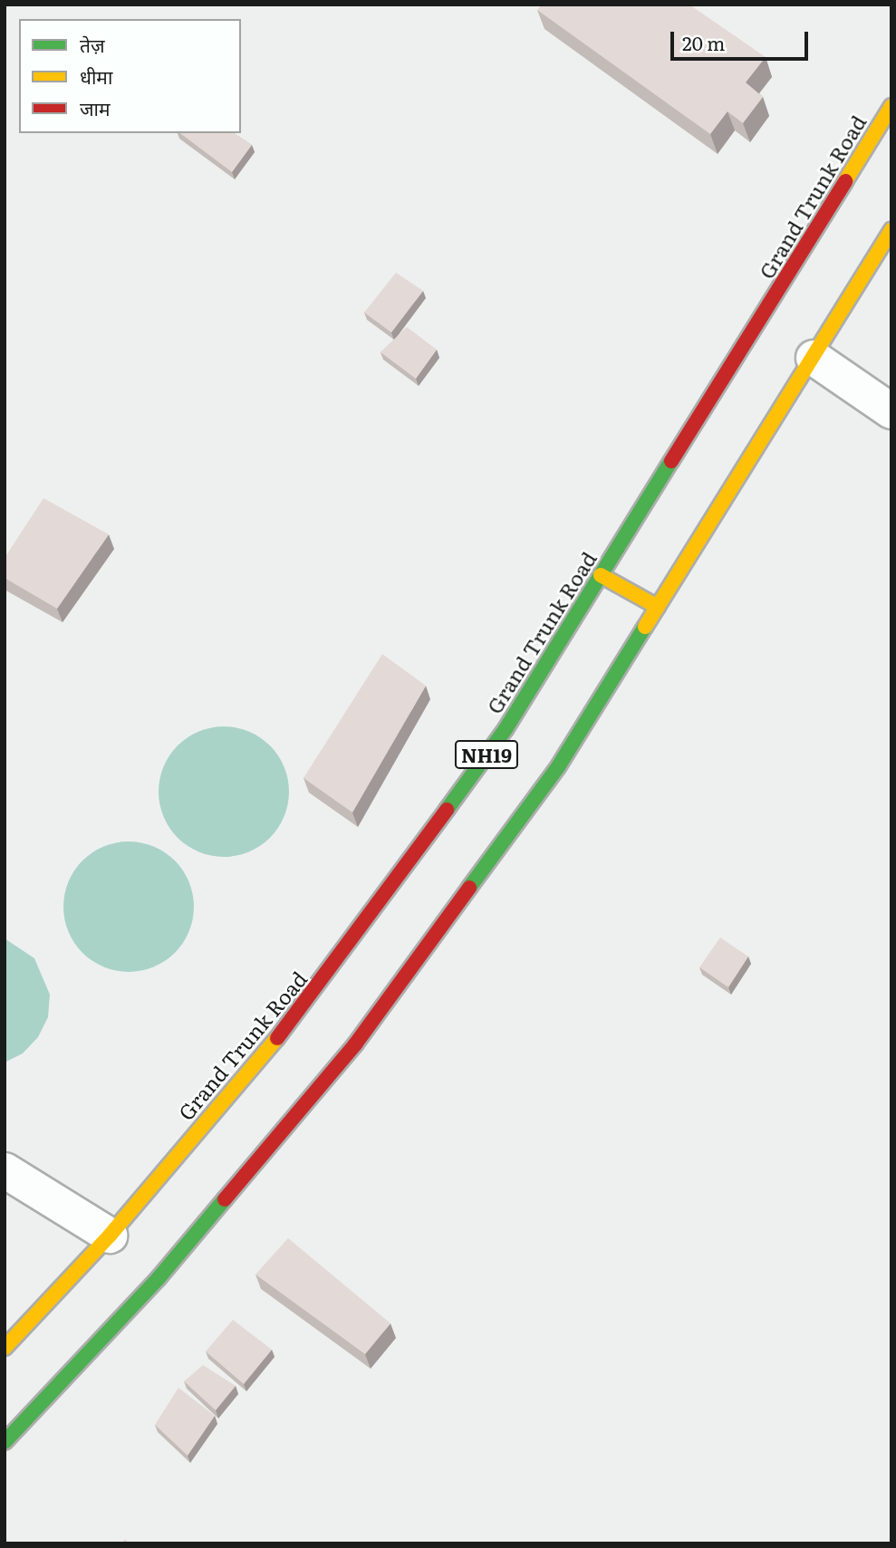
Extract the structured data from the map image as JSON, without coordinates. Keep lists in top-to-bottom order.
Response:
{
  "streets": {
    "highway": ["Grand Trunk Road", "NH19"]
  },
  "legend": ["तेज़", "धीमा", "जाम"],
  "scale_bar": "20 m"
}
